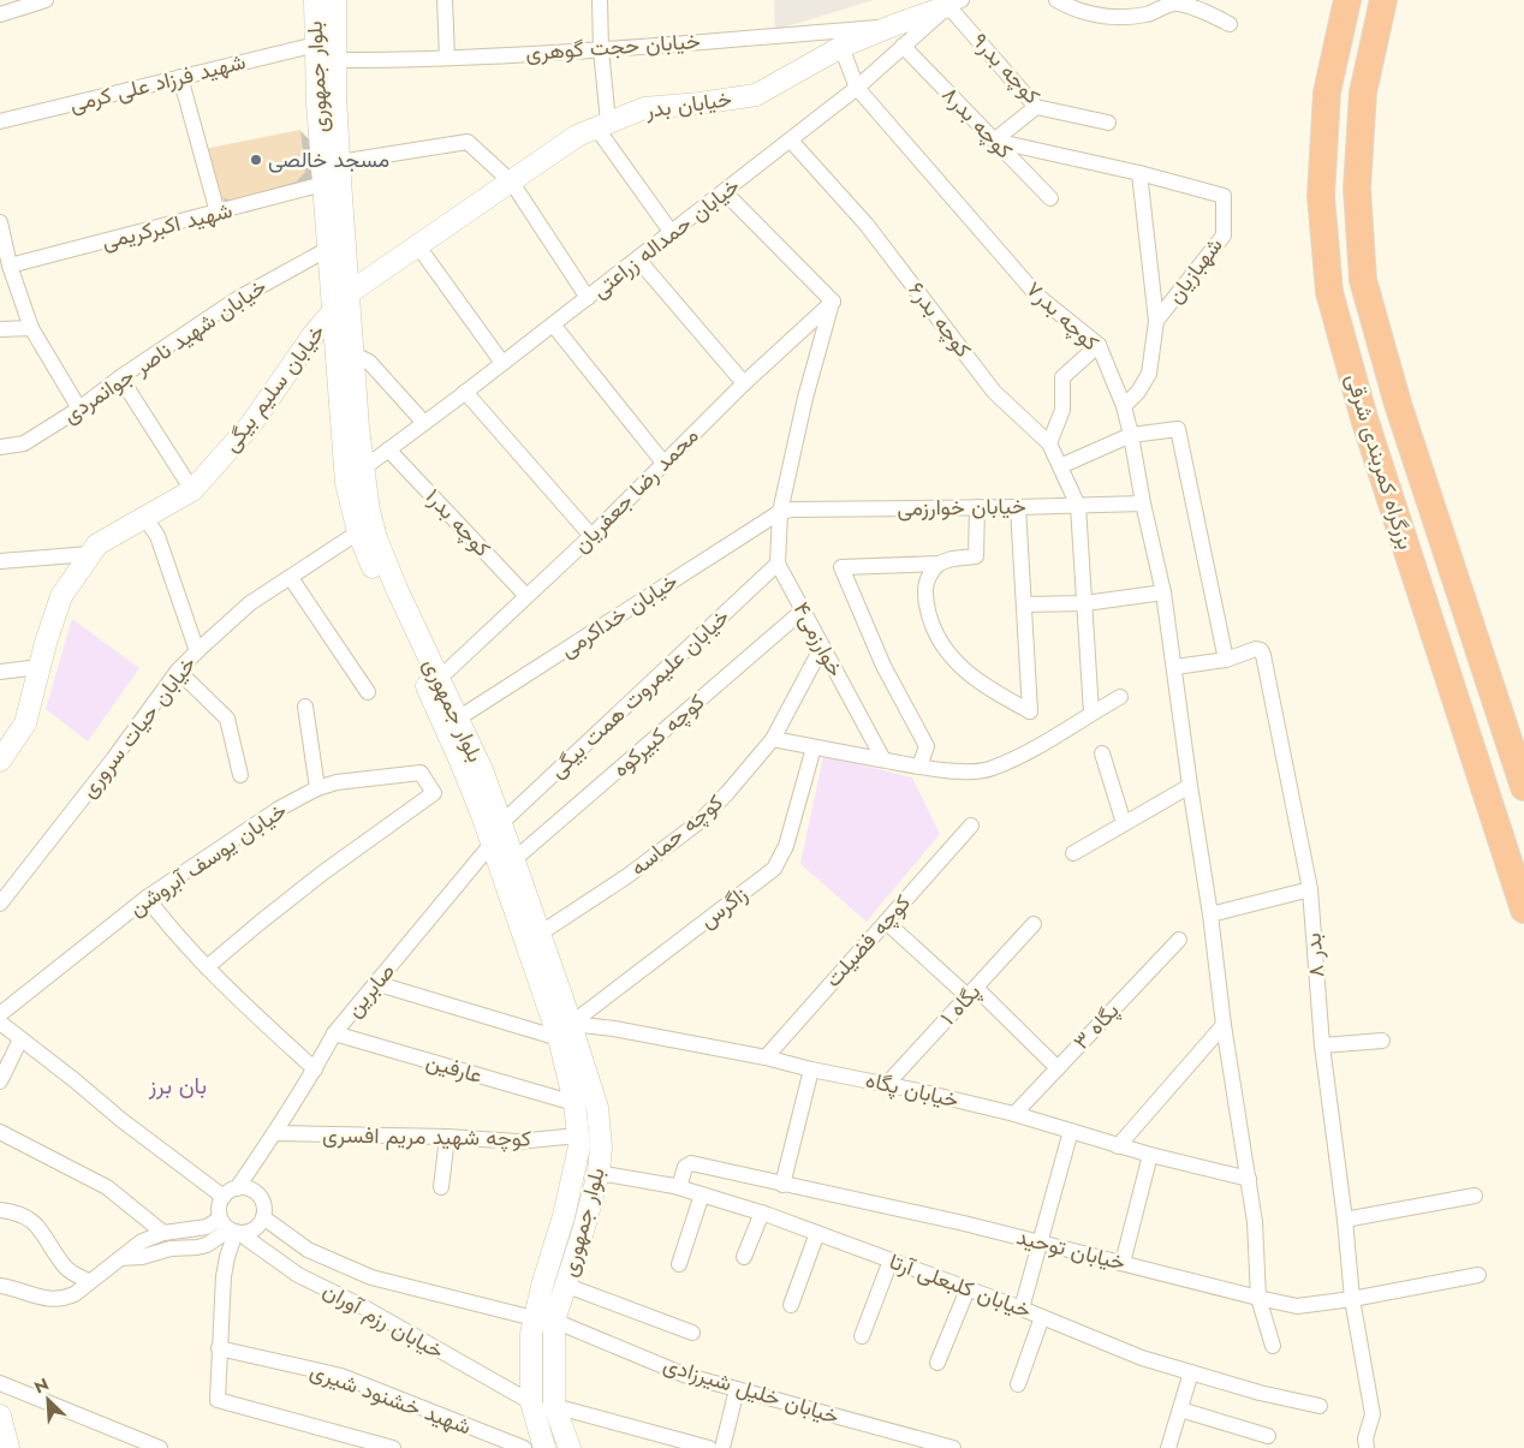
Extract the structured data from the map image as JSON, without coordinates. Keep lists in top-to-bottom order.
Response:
{
  "streets": {
    "highway": ["بزرگراه کمربندی شرقی"],
    "street": [
      "خیابان حجت گوهری",
      "کوچه بدر۹",
      "بلوار جمهوری",
      "شهید فرزاد علی کرمی",
      "خیابان بدر",
      "کوچه بدر۸",
      "شهید اکبرکریمی",
      "خیابان حمداله زراعتی",
      "شهبازیان",
      "کوچه بدر۷",
      "کوچه بدر۶",
      "خیابان شهید ناصر جوانمردی",
      "خیابان سلیم بیگی",
      "محمد رضا جعفریان",
      "خیابان خوارزمی",
      "کوچه بدر۱",
      "خیابان خداکرمی",
      "خوارزمی۴",
      "خیابان علیمروت همت بیگی",
      "خیابان حیات سروری",
      "کوچه کبیرکوه",
      "کوچه حماسه",
      "خیابان یوسف آبروشن",
      "زاگرس",
      "کوچه فضیلت",
      "بدر ۸",
      "صابرین",
      "پگاه ۱",
      "پگاه ۳",
      "عارفین",
      "خیابان پگاه",
      "کوچه شهید مریم افسری",
      "خیابان توحید",
      "خیابان کلبعلی آرتا",
      "خیابان رزم آوران",
      "خیابان خلیل شیرزادی",
      "شهید خشنود شیری"
    ]
  },
  "crossings": [
    ["خیابان حجت گوهری", "بلوار جمهوری"],
    ["خیابان حجت گوهری", "خیابان بدر"],
    ["کوچه بدر۹", "خیابان بدر"],
    ["کوچه بدر۹", "خیابان حمداله زراعتی"],
    ["بلوار جمهوری", "شهید فرزاد علی کرمی"],
    ["بلوار جمهوری", "خیابان بدر"],
    ["بلوار جمهوری", "شهید اکبرکریمی"],
    ["بلوار جمهوری", "خیابان حمداله زراعتی"],
    ["بلوار جمهوری", "خیابان شهید ناصر جوانمردی"],
    ["بلوار جمهوری", "خیابان سلیم بیگی"],
    ["بلوار جمهوری", "محمد رضا جعفریان"],
    ["بلوار جمهوری", "خیابان خداکرمی"],
    ["بلوار جمهوری", "خیابان علیمروت همت بیگی"],
    ["بلوار جمهوری", "خیابان حیات سروری"],
    ["بلوار جمهوری", "کوچه کبیرکوه"],
    ["بلوار جمهوری", "کوچه حماسه"],
    ["بلوار جمهوری", "زاگرس"],
    ["بلوار جمهوری", "صابرین"],
    ["بلوار جمهوری", "عارفین"],
    ["بلوار جمهوری", "خیابان پگاه"],
    ["بلوار جمهوری", "کوچه شهید مریم افسری"],
    ["بلوار جمهوری", "خیابان کلبعلی آرتا"],
    ["بلوار جمهوری", "خیابان رزم آوران"],
    ["بلوار جمهوری", "خیابان خلیل شیرزادی"],
    ["خیابان بدر", "خیابان حمداله زراعتی"],
    ["خیابان بدر", "کوچه بدر۷"],
    ["خیابان بدر", "خیابان سلیم بیگی"],
    ["کوچه بدر۸", "خیابان حمداله زراعتی"],
    ["خیابان حمداله زراعتی", "کوچه بدر۷"],
    ["خیابان حمداله زراعتی", "کوچه بدر۶"],
    ["خیابان حمداله زراعتی", "کوچه بدر۱"],
    ["کوچه بدر۷", "خیابان خوارزمی"],
    ["کوچه بدر۷", "خیابان پگاه"],
    ["کوچه بدر۷", "خیابان توحید"],
    ["کوچه بدر۶", "خیابان خوارزمی"],
    ["محمد رضا جعفریان", "کوچه بدر۱"],
    ["محمد رضا جعفریان", "خوارزمی۴"],
    ["خیابان خوارزمی", "خیابان خداکرمی"],
    ["خیابان خوارزمی", "خوارزمی۴"],
    ["خیابان خداکرمی", "خوارزمی۴"],
    ["خوارزمی۴", "خیابان علیمروت همت بیگی"],
    ["خوارزمی۴", "کوچه کبیرکوه"],
    ["خوارزمی۴", "کوچه حماسه"],
    ["زاگرس", "خیابان پگاه"],
    ["کوچه فضیلت", "خیابان پگاه"],
    ["بدر ۸", "خیابان توحید"],
    ["صابرین", "عارفین"],
    ["صابرین", "خیابان پگاه"],
    ["صابرین", "کوچه شهید مریم افسری"],
    ["صابرین", "خیابان رزم آوران"],
    ["پگاه ۱", "خیابان پگاه"],
    ["پگاه ۳", "خیابان پگاه"],
    ["خیابان توحید", "خیابان کلبعلی آرتا"],
    ["خیابان رزم آوران", "خیابان خلیل شیرزادی"]
  ],
  "districts": ["بان برز"],
  "places": ["مسجد خالصی"],
  "north": "top left"
}
